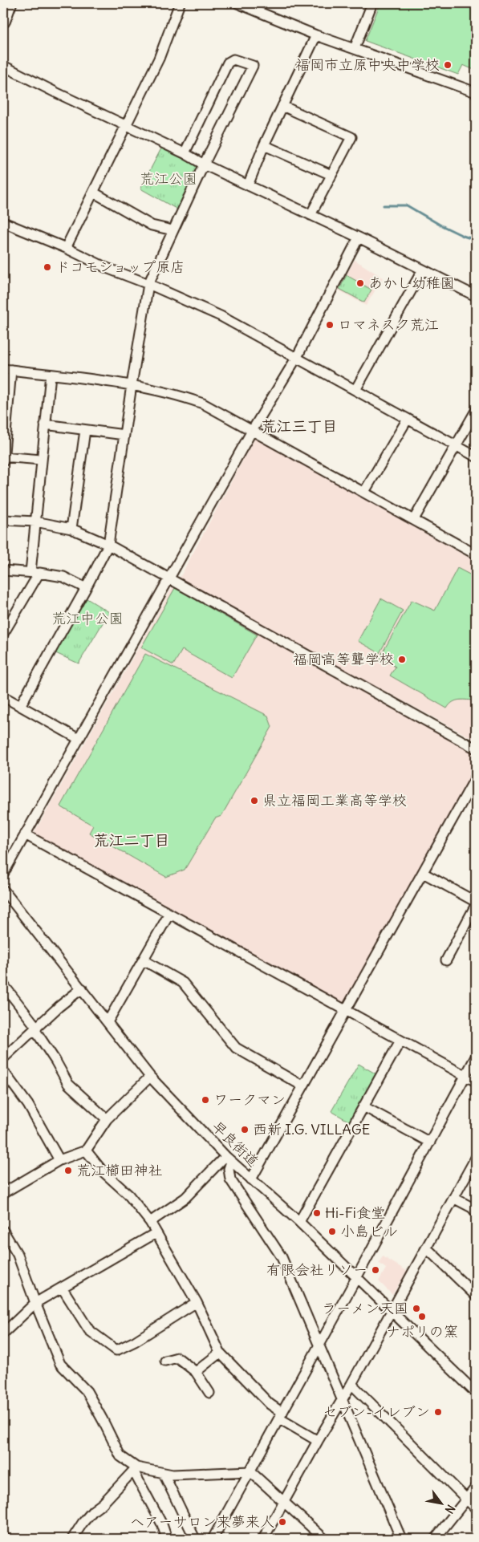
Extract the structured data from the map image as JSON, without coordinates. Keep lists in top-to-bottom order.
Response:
{
  "streets": {
    "street": ["早良街道"]
  },
  "districts": ["荒江三丁目", "荒江二丁目"],
  "parks": ["荒江公園", "荒江中公園"],
  "places": [
    "福岡市立原中央中学校",
    "ドコモショップ原店",
    "あかし幼稚園",
    "ロマネスク荒江",
    "福岡高等聾学校",
    "県立福岡工業高等学校",
    "ワークマン",
    "西新 I.G. VILLAGE",
    "荒江櫛田神社",
    "Hi-Fi食堂",
    "小島ビル",
    "有限会社リソー",
    "ラーメン天国",
    "ナポリの窯",
    "セブン-イレブン",
    "ヘアーサロン来夢来人"
  ],
  "north": "bottom right"
}
